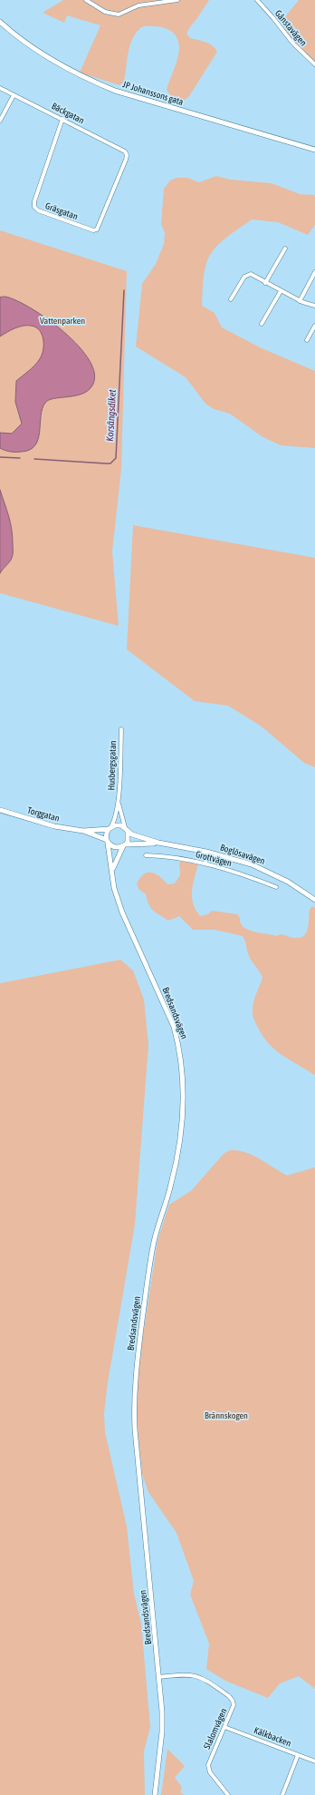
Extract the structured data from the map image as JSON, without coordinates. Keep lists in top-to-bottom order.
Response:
{
  "streets": {
    "street": [
      "Gånstavägen",
      "JP Johanssons gata",
      "Bäckgatan",
      "Gräsgatan",
      "Husbergsgatan",
      "Torggatan",
      "Boglösavägen",
      "Grottvägen",
      "Bredsandsvägen",
      "Slalomvägen",
      "Kälkbacken"
    ]
  },
  "crossings": [
    ["Bäckgatan", "Gräsgatan"],
    ["Husbergsgatan", "Torggatan"],
    ["Husbergsgatan", "Boglösavägen"],
    ["Husbergsgatan", "Bredsandsvägen"],
    ["Torggatan", "Boglösavägen"],
    ["Torggatan", "Bredsandsvägen"],
    ["Boglösavägen", "Bredsandsvägen"],
    ["Bredsandsvägen", "Slalomvägen"],
    ["Slalomvägen", "Kälkbacken"]
  ],
  "water": ["Korsängsdiket"],
  "parks": ["Vattenparken", "Brännskogen"]
}
